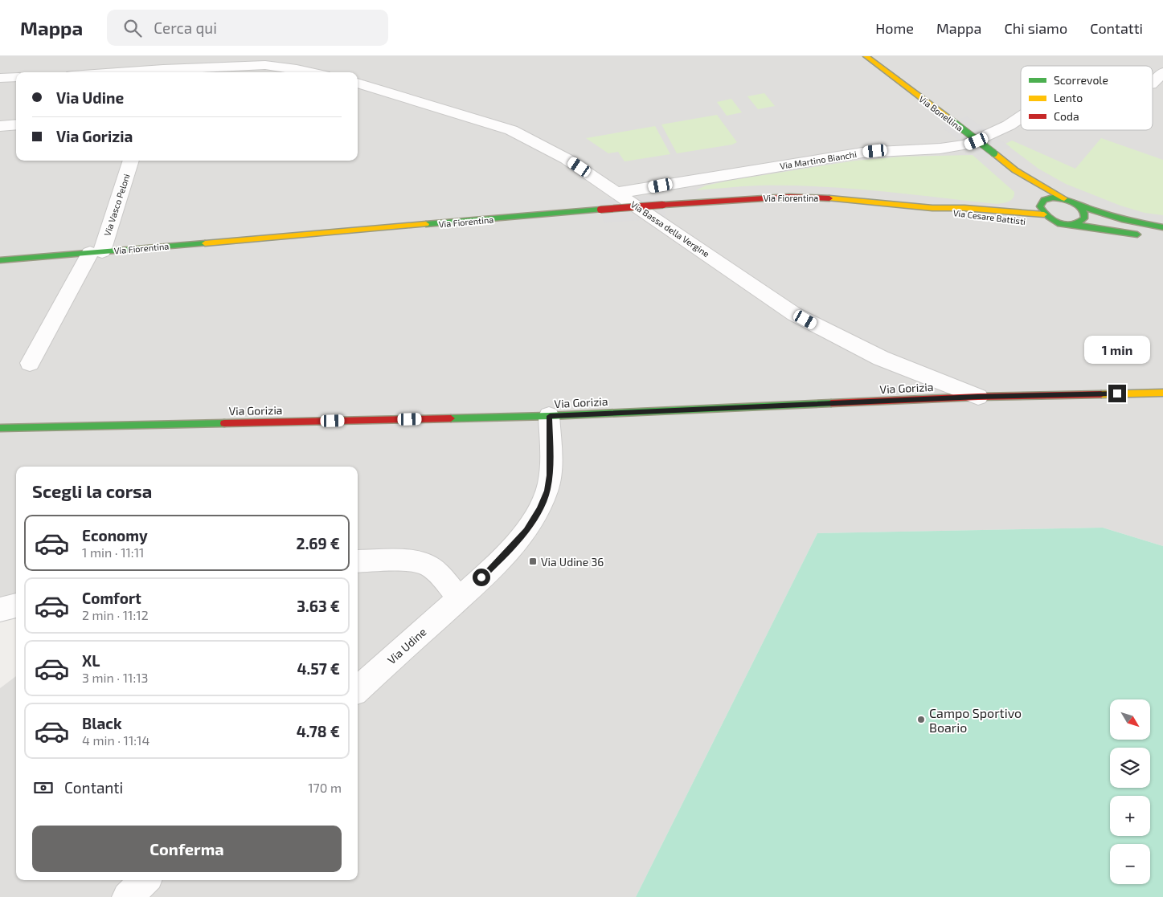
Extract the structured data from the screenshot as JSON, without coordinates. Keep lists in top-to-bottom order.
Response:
{
  "streets": {
    "main road": [
      "Via Bonellina",
      "Via Fiorentina",
      "Via Cesare Battisti",
      "Via Gorizia"
    ],
    "street": [
      "Via Martino Bianchi",
      "Via Vasco Peloni",
      "Via Bassa della Vergine",
      "Via Udine"
    ]
  },
  "crossings": [
    ["Via Bonellina", "Via Cesare Battisti"],
    ["Via Martino Bianchi", "Via Bassa della Vergine"],
    ["Via Fiorentina", "Via Vasco Peloni"],
    ["Via Fiorentina", "Via Cesare Battisti"],
    ["Via Bassa della Vergine", "Via Gorizia"],
    ["Via Gorizia", "Via Udine"]
  ],
  "places": {
    "transit": ["Via Udine 36"],
    "other": ["Campo Sportivo Boario"]
  },
  "legend": ["Scorrevole", "Lento", "Coda"],
  "north": "bottom right",
  "page": {
    "header": "Mappa",
    "search": "Cerca qui",
    "nav": [
      "Home",
      "Mappa",
      "Chi siamo",
      "Contatti"
    ],
    "banner": ["Via Udine", "Via Gorizia"],
    "bubble": "1 min",
    "heading": "Scegli la corsa",
    "list": [
      {
        "name": "Economy",
        "note": "1 min · 11:11",
        "value": "2.69 €"
      },
      {
        "name": "Comfort",
        "note": "2 min · 11:12",
        "value": "3.63 €"
      },
      {
        "name": "XL",
        "note": "3 min · 11:13",
        "value": "4.57 €"
      },
      {
        "name": "Black",
        "note": "4 min · 11:14",
        "value": "4.78 €"
      }
    ],
    "map_buttons": ["+", "−"],
    "pay": ["Contanti", "170 m"],
    "buttons": "Conferma"
  }
}
